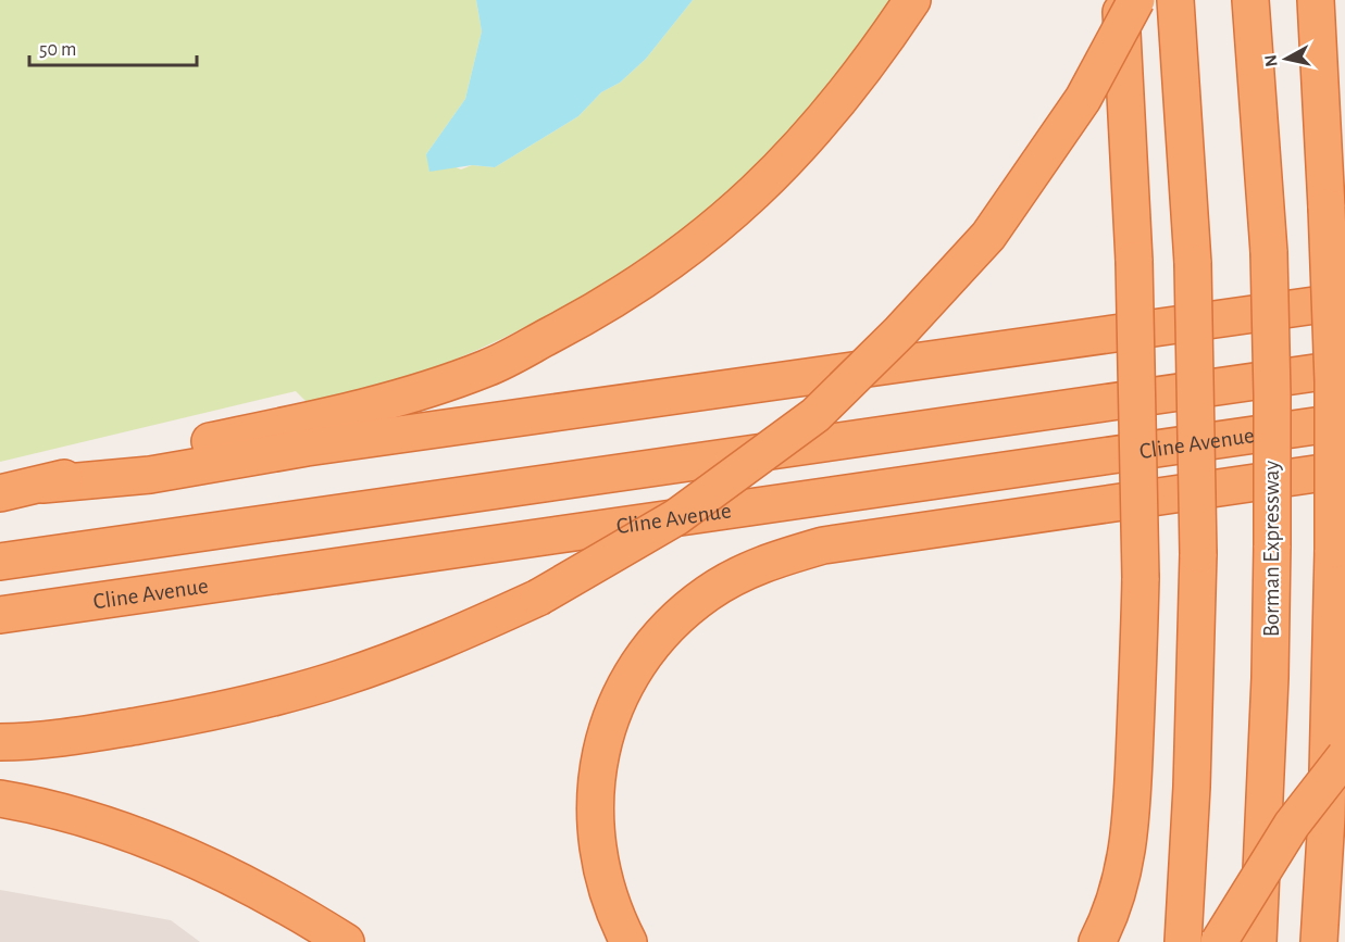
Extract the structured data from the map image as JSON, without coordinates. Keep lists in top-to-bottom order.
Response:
{
  "streets": {
    "highway": ["Cline Avenue", "Borman Expressway"]
  },
  "scale_bar": "50 m",
  "north": "left"
}
